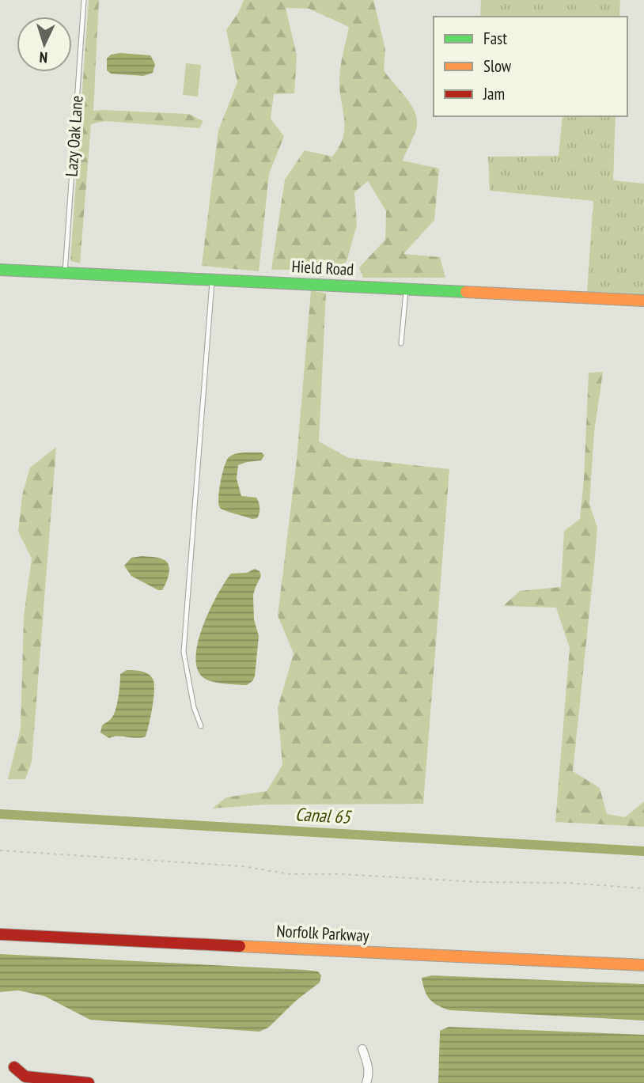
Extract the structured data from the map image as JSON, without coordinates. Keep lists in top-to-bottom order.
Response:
{
  "streets": {
    "street": ["Hield Road", "Norfolk Parkway"],
    "lane": ["Lazy Oak Lane"]
  },
  "crossings": [
    ["Lazy Oak Lane", "Hield Road"]
  ],
  "water": ["Canal 65"],
  "legend": ["Fast", "Slow", "Jam"],
  "north": "bottom"
}
